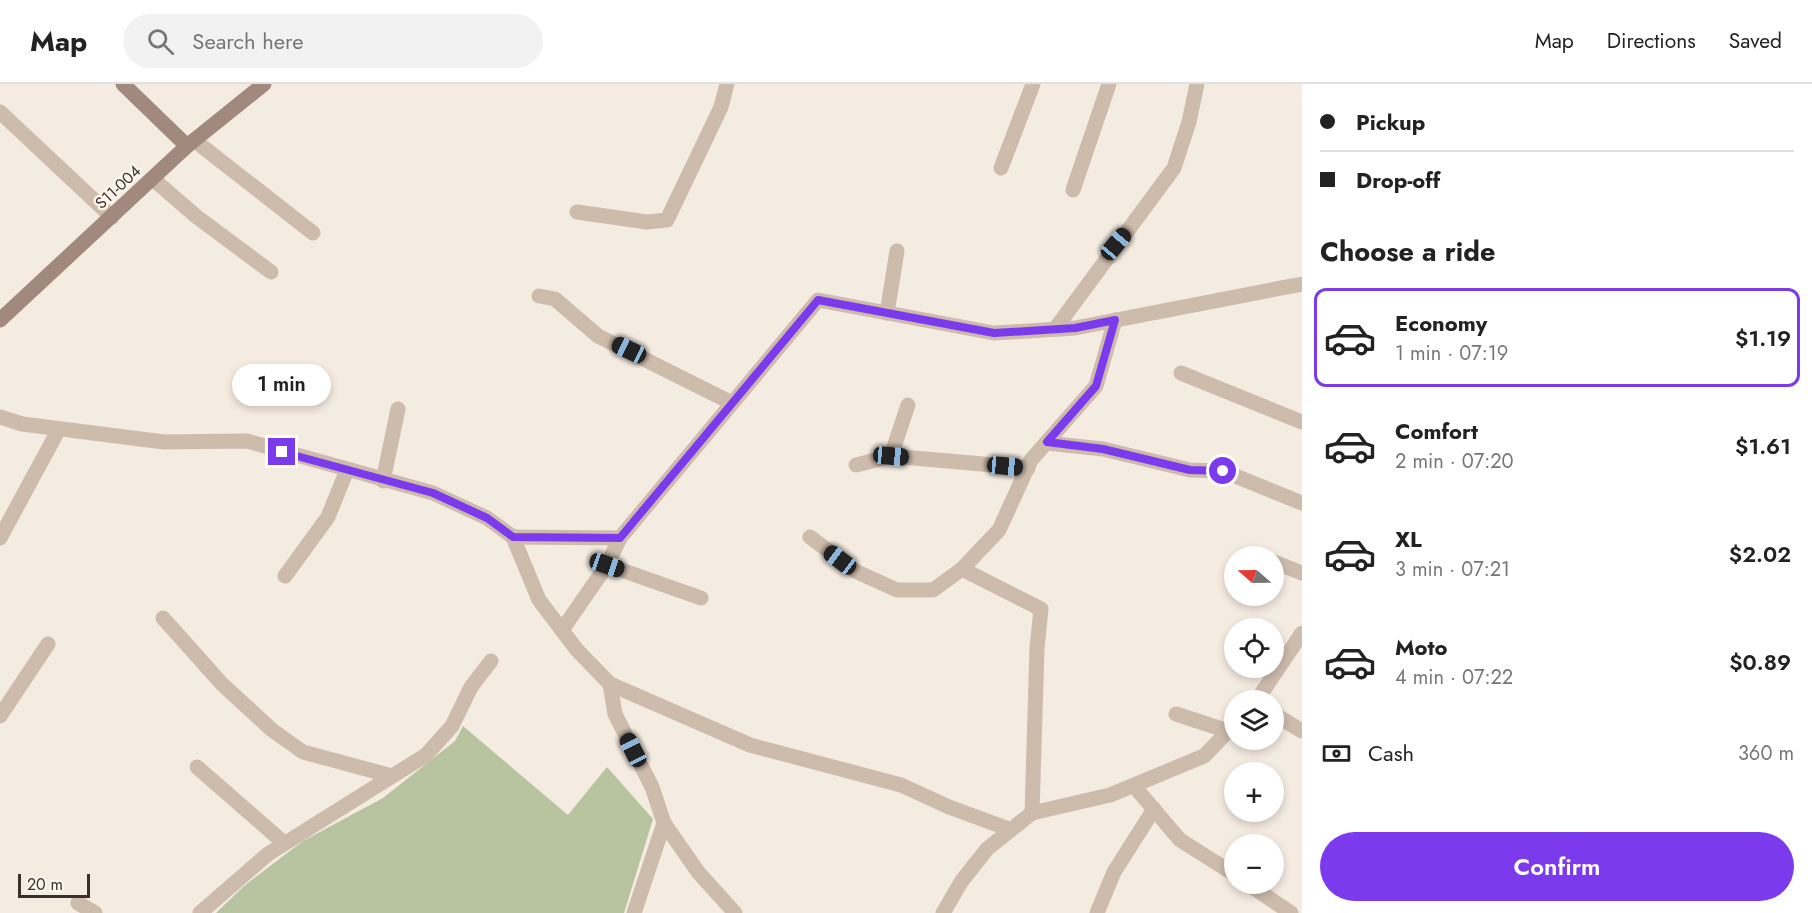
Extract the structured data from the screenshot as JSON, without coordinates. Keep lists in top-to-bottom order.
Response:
{
  "streets": {
    "street": ["S11-004"]
  },
  "scale_bar": "20 m",
  "north": "left",
  "page": {
    "header": "Map",
    "search": "Search here",
    "nav": ["Map", "Directions", "Saved"],
    "banner": ["Pickup", "Drop-off"],
    "heading": "Choose a ride",
    "list": [
      {
        "name": "Economy",
        "note": "1 min · 07:19",
        "value": "$1.19"
      },
      {
        "name": "Comfort",
        "note": "2 min · 07:20",
        "value": "$1.61"
      },
      {
        "name": "XL",
        "note": "3 min · 07:21",
        "value": "$2.02"
      },
      {
        "name": "Moto",
        "note": "4 min · 07:22",
        "value": "$0.89"
      }
    ],
    "bubble": "1 min",
    "map_buttons": ["+", "−"],
    "pay": ["Cash", "360 m"],
    "buttons": "Confirm",
    "scale": "20 m"
  }
}
